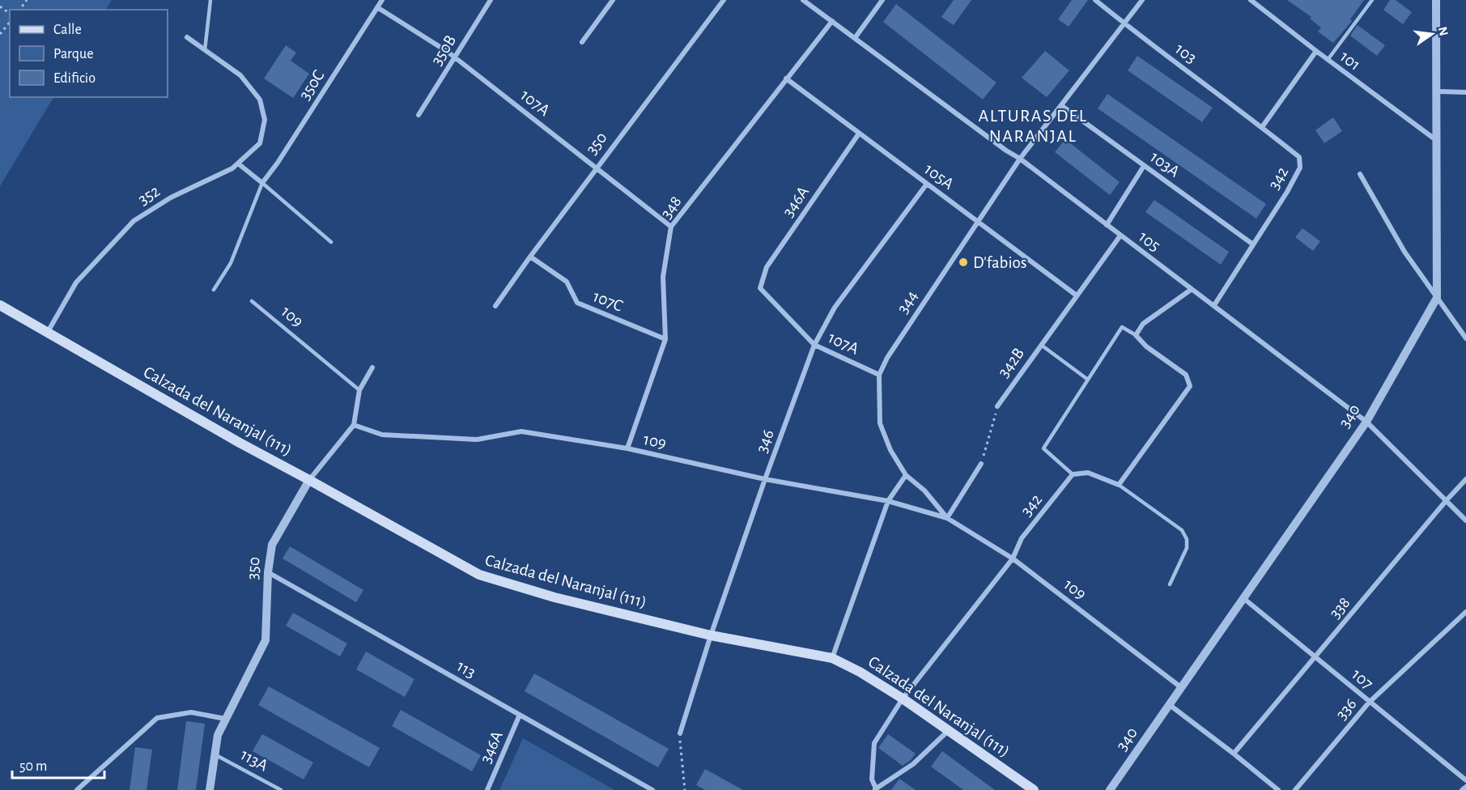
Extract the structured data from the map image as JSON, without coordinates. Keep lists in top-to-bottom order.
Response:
{
  "streets": {
    "main road": ["Calzada del Naranjal (111)"],
    "street": [
      "350B",
      "103",
      "101",
      "350C",
      "107A",
      "350",
      "103A",
      "105A",
      "342",
      "352",
      "346A",
      "348",
      "105",
      "107C",
      "344",
      "109",
      "342B",
      "340",
      "346",
      "338",
      "113",
      "107",
      "336"
    ],
    "lane": ["113A"]
  },
  "crossings": [
    ["350B", "107A"],
    ["103", "342"],
    ["103", "344"],
    ["101", "340"],
    ["350C", "107A"],
    ["107A", "350"],
    ["107A", "346A"],
    ["107A", "348"],
    ["107A", "344"],
    ["107A", "346"],
    ["350", "107C"],
    ["350", "109"],
    ["350", "Calzada del Naranjal (111)"],
    ["350", "113"],
    ["350", "113A"],
    ["103A", "342"],
    ["103A", "344"],
    ["105A", "346A"],
    ["105A", "348"],
    ["105A", "344"],
    ["105A", "342B"],
    ["105A", "346"],
    ["342", "105"],
    ["342", "109"],
    ["342", "Calzada del Naranjal (111)"],
    ["352", "Calzada del Naranjal (111)"],
    ["346A", "113"],
    ["348", "105"],
    ["348", "107C"],
    ["348", "109"],
    ["105", "344"],
    ["105", "342B"],
    ["105", "340"],
    ["105", "338"],
    ["344", "109"],
    ["109", "340"],
    ["109", "346"],
    ["Calzada del Naranjal (111)", "346"],
    ["340", "107"],
    ["338", "107"],
    ["107", "336"]
  ],
  "districts": ["ALTURAS DEL NARANJAL"],
  "places": ["D'fabios"],
  "legend": ["Calle", "Parque", "Edificio"],
  "scale_bar": "50 m",
  "north": "right"
}
